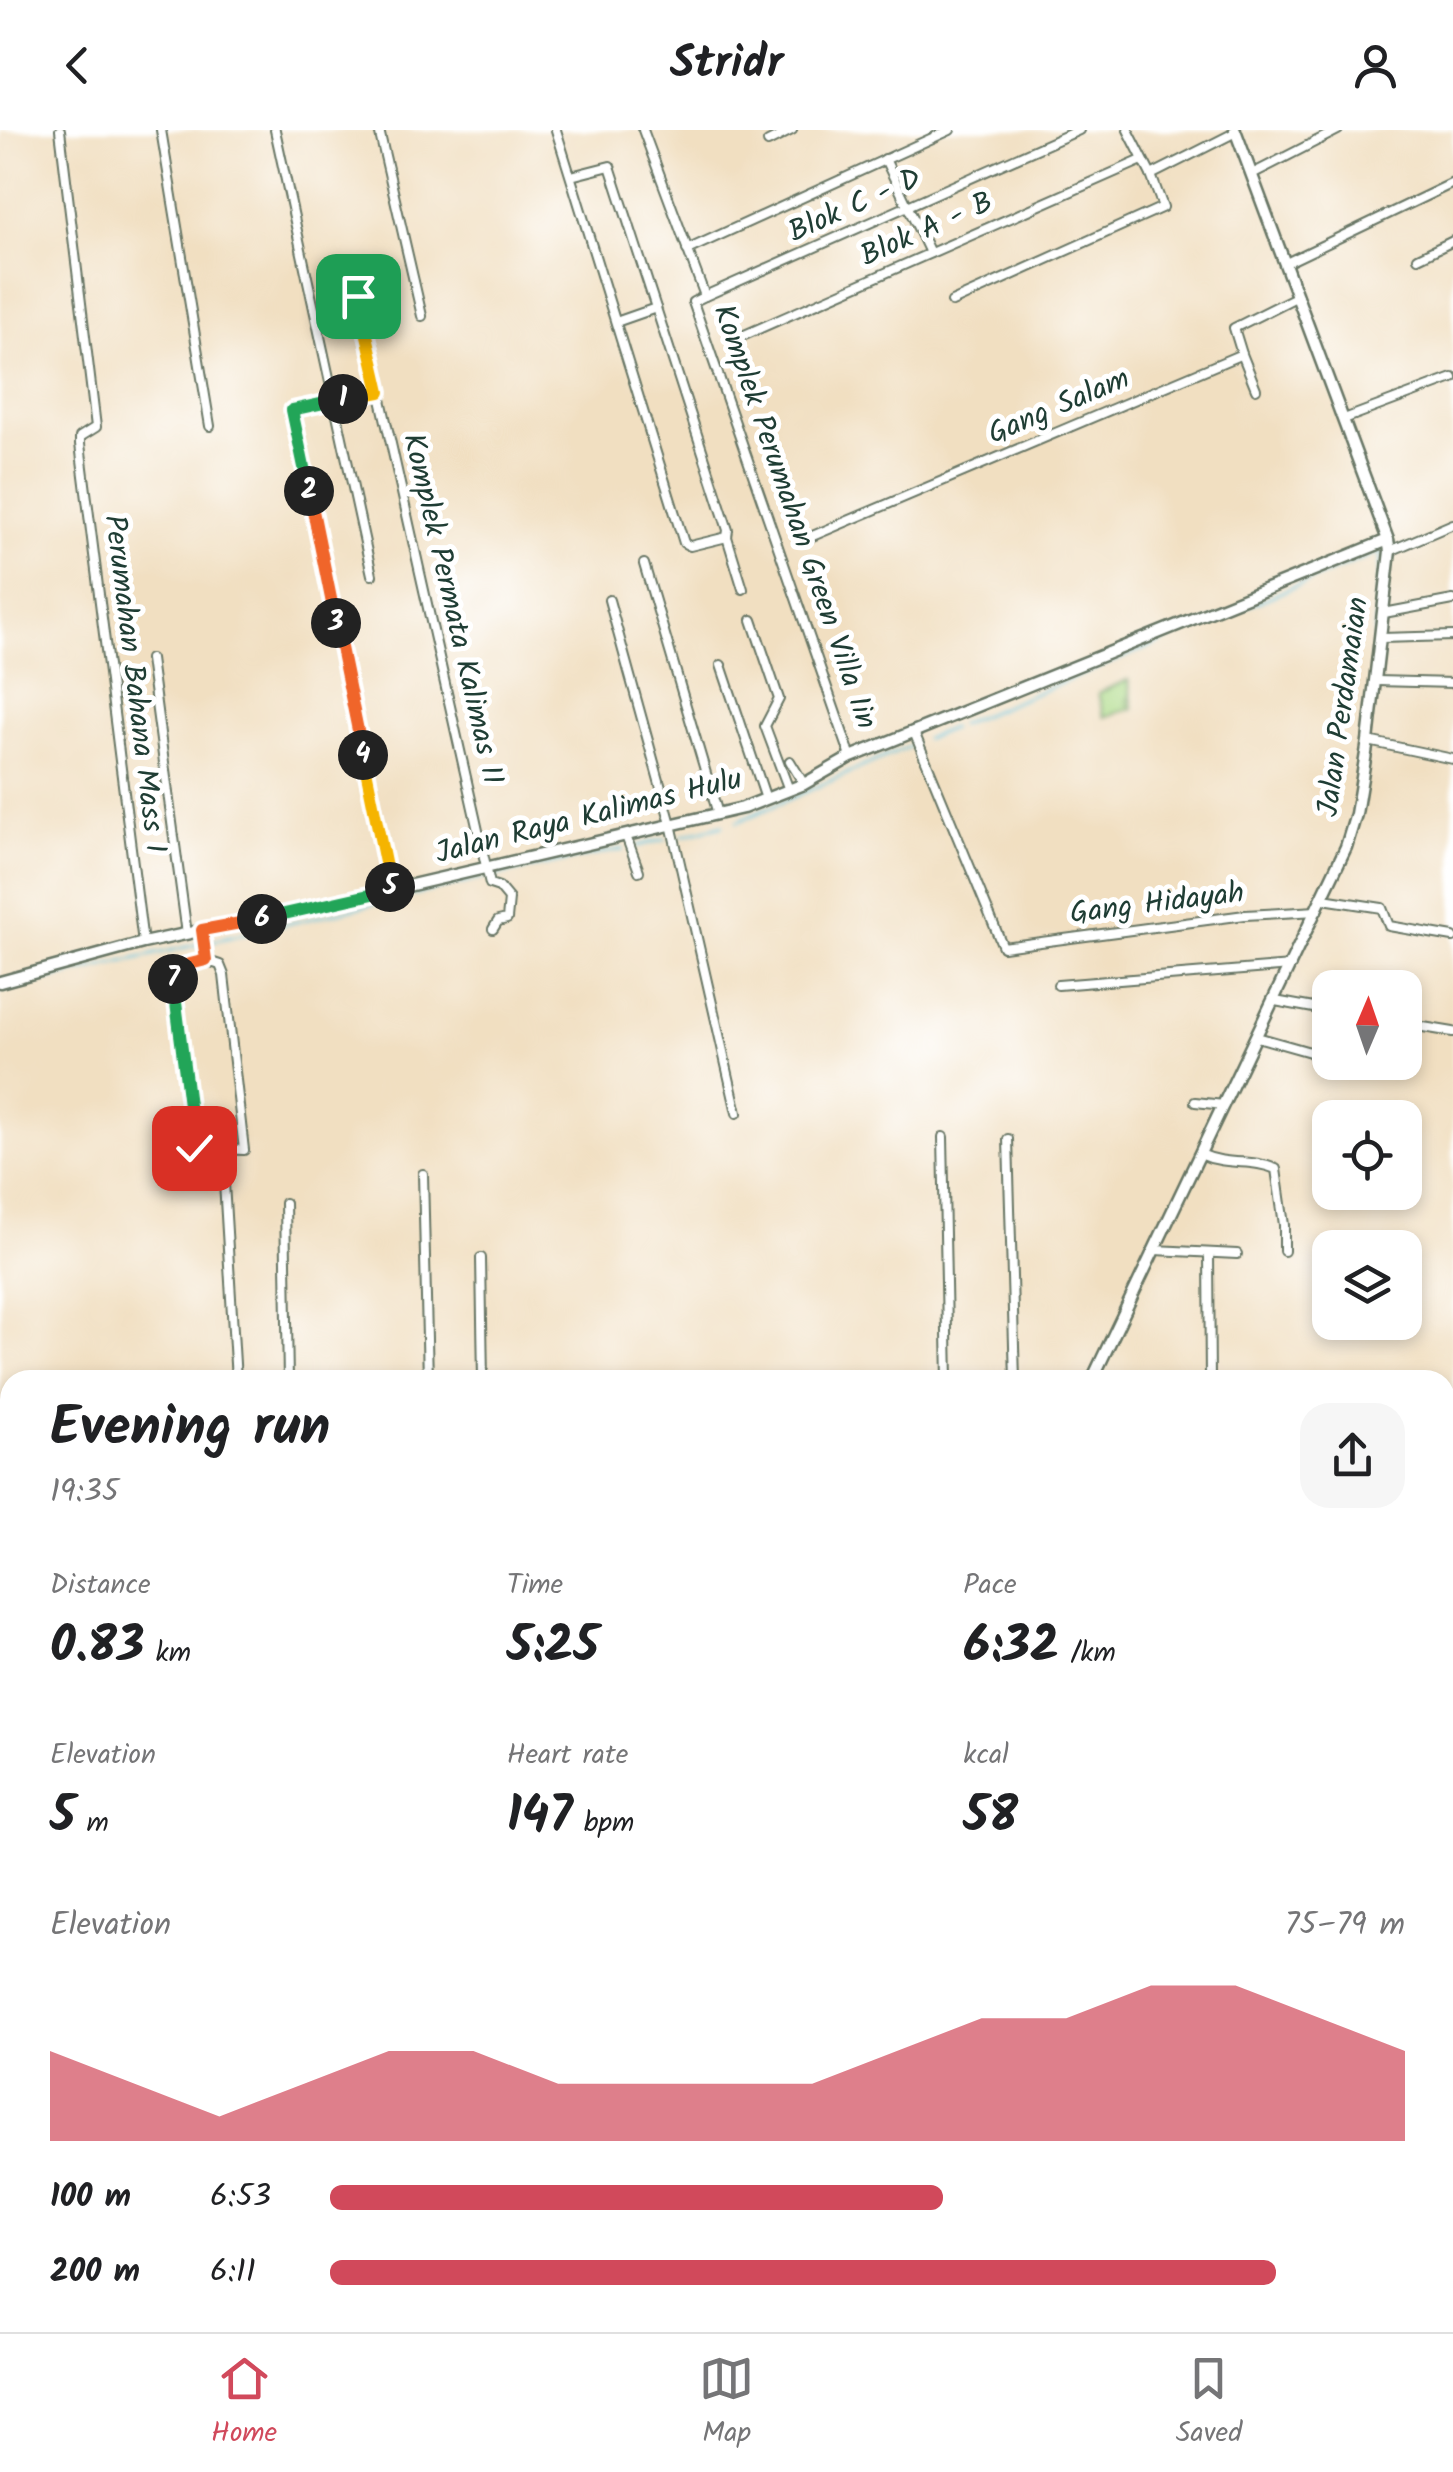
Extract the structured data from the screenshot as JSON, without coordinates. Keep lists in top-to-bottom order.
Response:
{
  "streets": {
    "street": [
      "Blok C - D",
      "Blok A - B",
      "Gang Salam",
      "Komplek Perumahan Green Villa Iin",
      "Komplek Permata Kalimas II",
      "Perumahan Bahana Mass I",
      "Jalan Perdamaian",
      "Jalan Raya Kalimas Hulu",
      "Gang Hidayah"
    ]
  },
  "crossings": [
    ["Blok C - D", "Komplek Perumahan Green Villa Iin"],
    ["Komplek Perumahan Green Villa Iin", "Jalan Raya Kalimas Hulu"],
    ["Komplek Permata Kalimas II", "Jalan Raya Kalimas Hulu"],
    ["Perumahan Bahana Mass I", "Jalan Raya Kalimas Hulu"],
    ["Jalan Perdamaian", "Jalan Raya Kalimas Hulu"],
    ["Jalan Perdamaian", "Gang Hidayah"],
    ["Jalan Raya Kalimas Hulu", "Gang Hidayah"]
  ],
  "north": "top",
  "page": {
    "header": "Stridr",
    "pins": [
      "1",
      "2",
      "3",
      "4",
      "5",
      "6",
      "7"
    ],
    "heading": ["Evening run", "19:35"],
    "stats": [
      ["Distance", "0.83 km"],
      ["Time", "5:25"],
      ["Pace", "6:32 /km"],
      ["Elevation", "5 m"],
      ["Heart rate", "147 bpm"],
      ["kcal", "58"]
    ],
    "chart": ["Elevation", "75–79 m"],
    "list": [
      {
        "name": "100 m",
        "note": "6:53"
      },
      {
        "name": "200 m",
        "note": "6:11"
      }
    ],
    "tabs": ["Home", "Map", "Saved"]
  }
}
